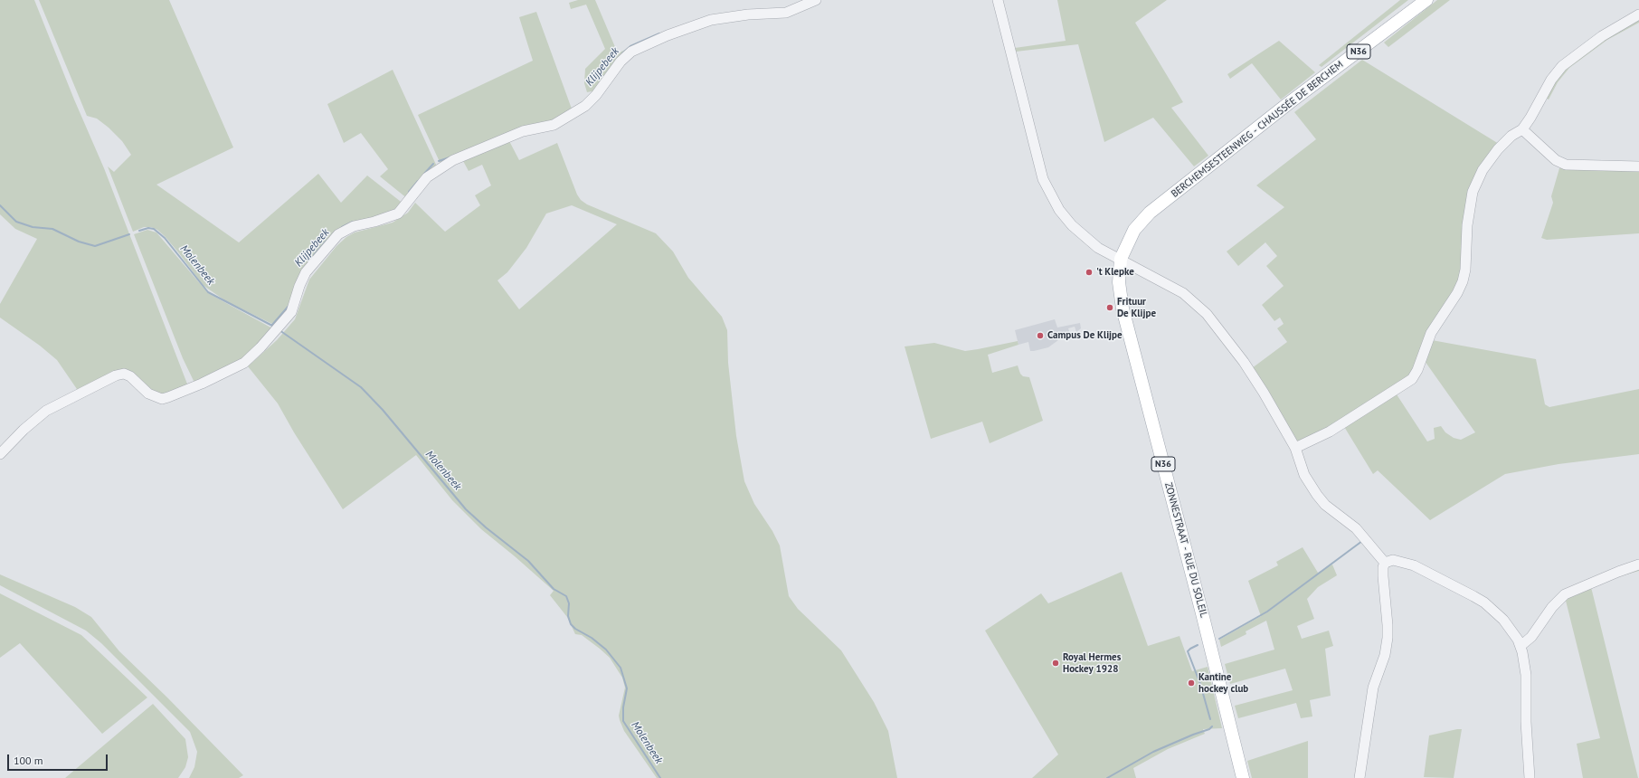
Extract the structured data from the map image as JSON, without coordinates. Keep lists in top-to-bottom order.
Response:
{
  "streets": {
    "main road": ["N36", "BERCHEMSESTEENWEG - CHAUSSÉE DE BERCHEM", "ZONNESTRAAT - RUE DU SOLEIL"]
  },
  "crossings": [
    ["BERCHEMSESTEENWEG - CHAUSSÉE DE BERCHEM", "ZONNESTRAAT - RUE DU SOLEIL"]
  ],
  "water": ["Klijpebeek", "Molenbeek"],
  "places": [
    "'t Klepke",
    "Frituur De Klijpe",
    "Campus De Klijpe",
    "Royal Hermes Hockey 1928",
    "Kantine hockey club"
  ],
  "scale_bar": "100 m"
}
